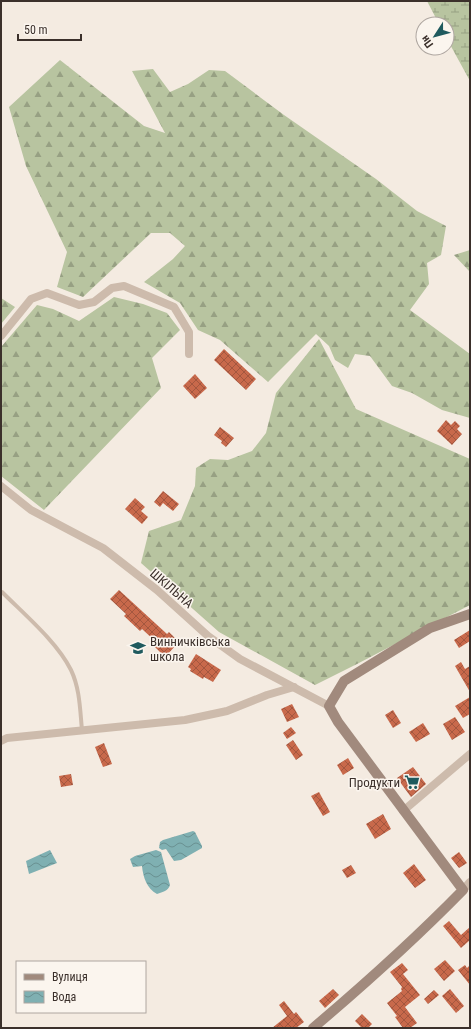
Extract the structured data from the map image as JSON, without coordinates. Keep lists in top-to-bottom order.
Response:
{
  "streets": {
    "street": ["ШКІЛЬНА"]
  },
  "places": {
    "school or university": ["Винничківська школа"],
    "supermarket": ["Продукти"]
  },
  "legend": ["Вулиця", "Вода"],
  "scale_bar": "50 m",
  "north": "bottom left"
}
